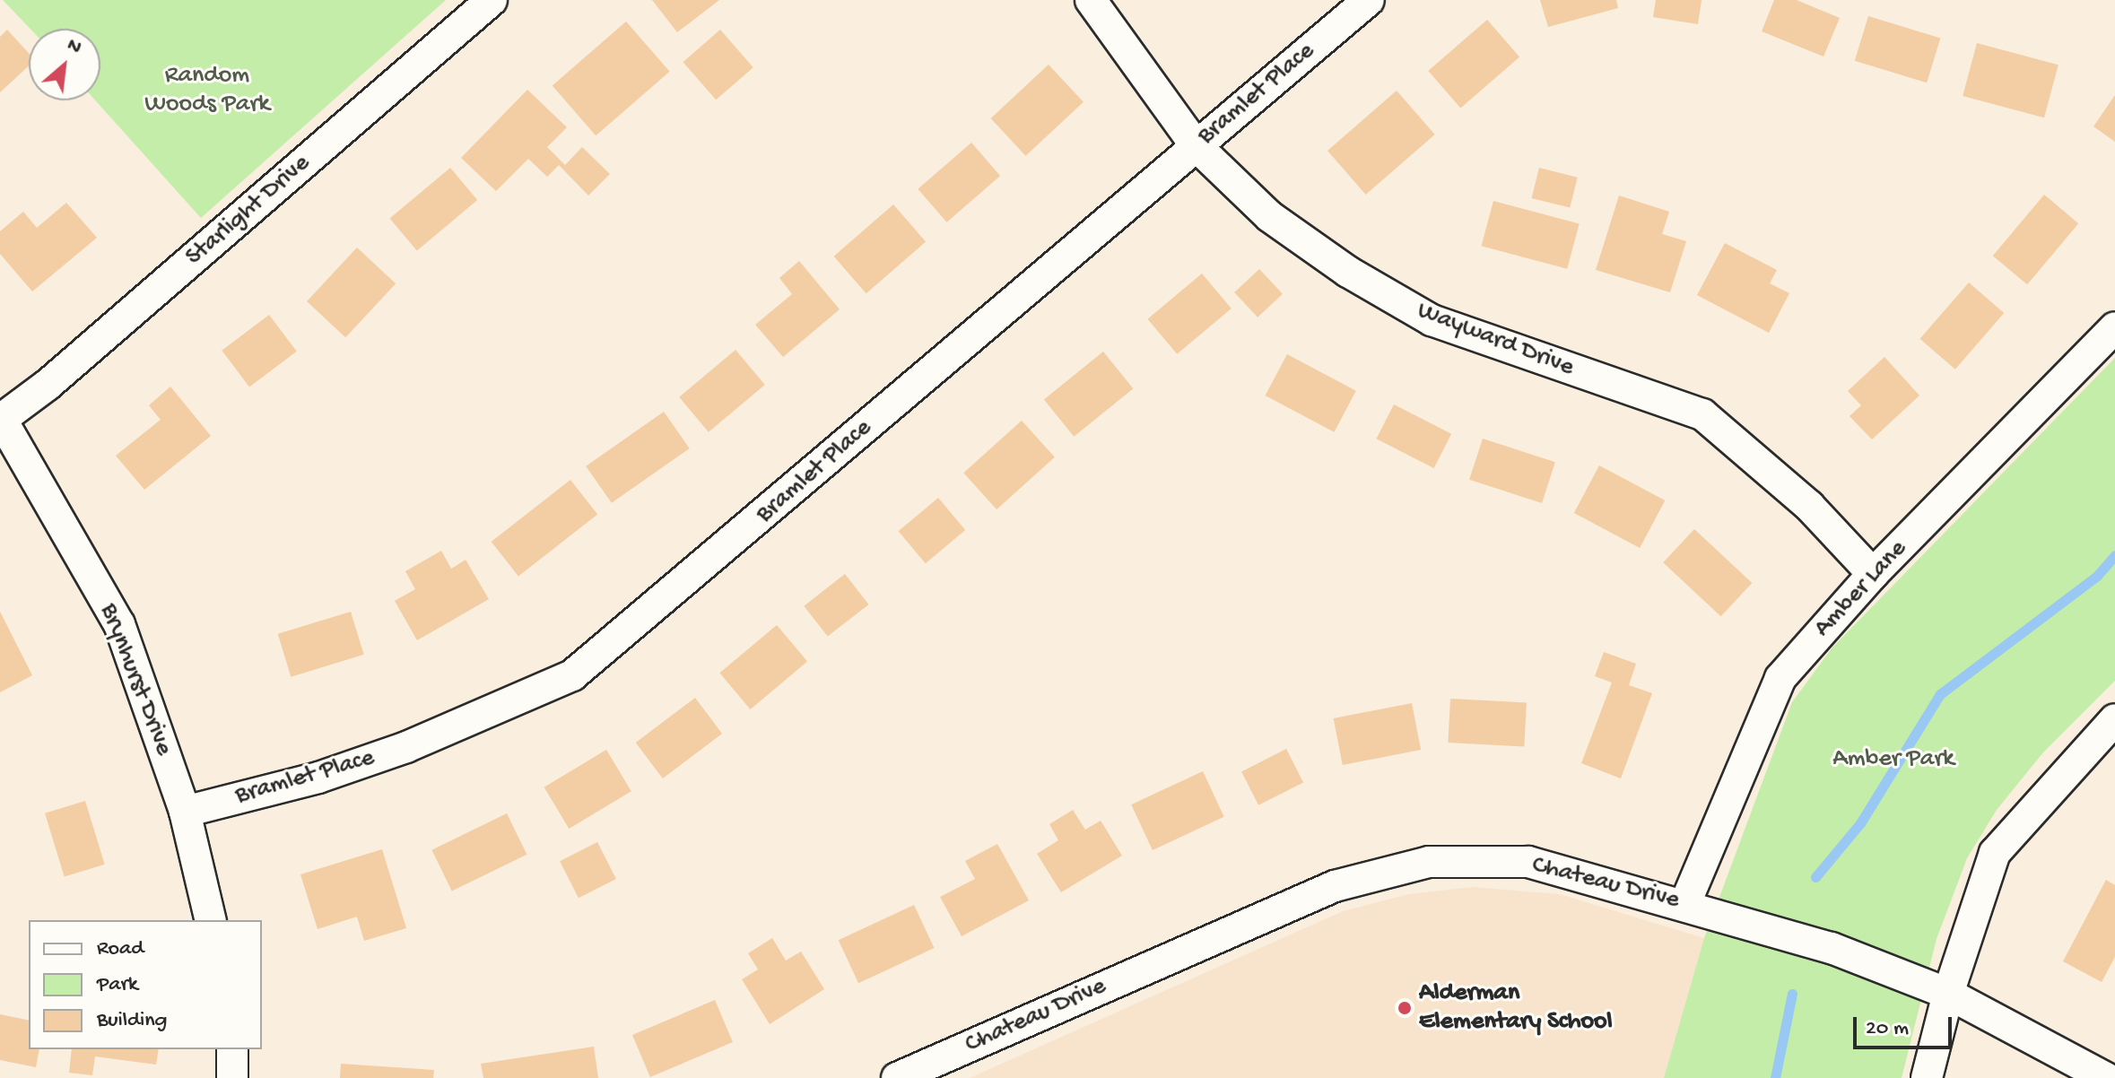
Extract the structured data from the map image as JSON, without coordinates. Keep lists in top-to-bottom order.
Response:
{
  "streets": {
    "street": [
      "Bramlet Place",
      "Starlight Drive",
      "Wayward Drive",
      "Amber Lane",
      "Brynhurst Drive",
      "Chateau Drive"
    ]
  },
  "crossings": [
    ["Bramlet Place", "Wayward Drive"],
    ["Bramlet Place", "Brynhurst Drive"],
    ["Starlight Drive", "Brynhurst Drive"],
    ["Wayward Drive", "Amber Lane"],
    ["Amber Lane", "Chateau Drive"]
  ],
  "parks": ["Random Woods Park", "Amber Park"],
  "places": ["Alderman Elementary School"],
  "legend": ["Road", "Park", "Building"],
  "scale_bar": "20 m",
  "north": "top right"
}
